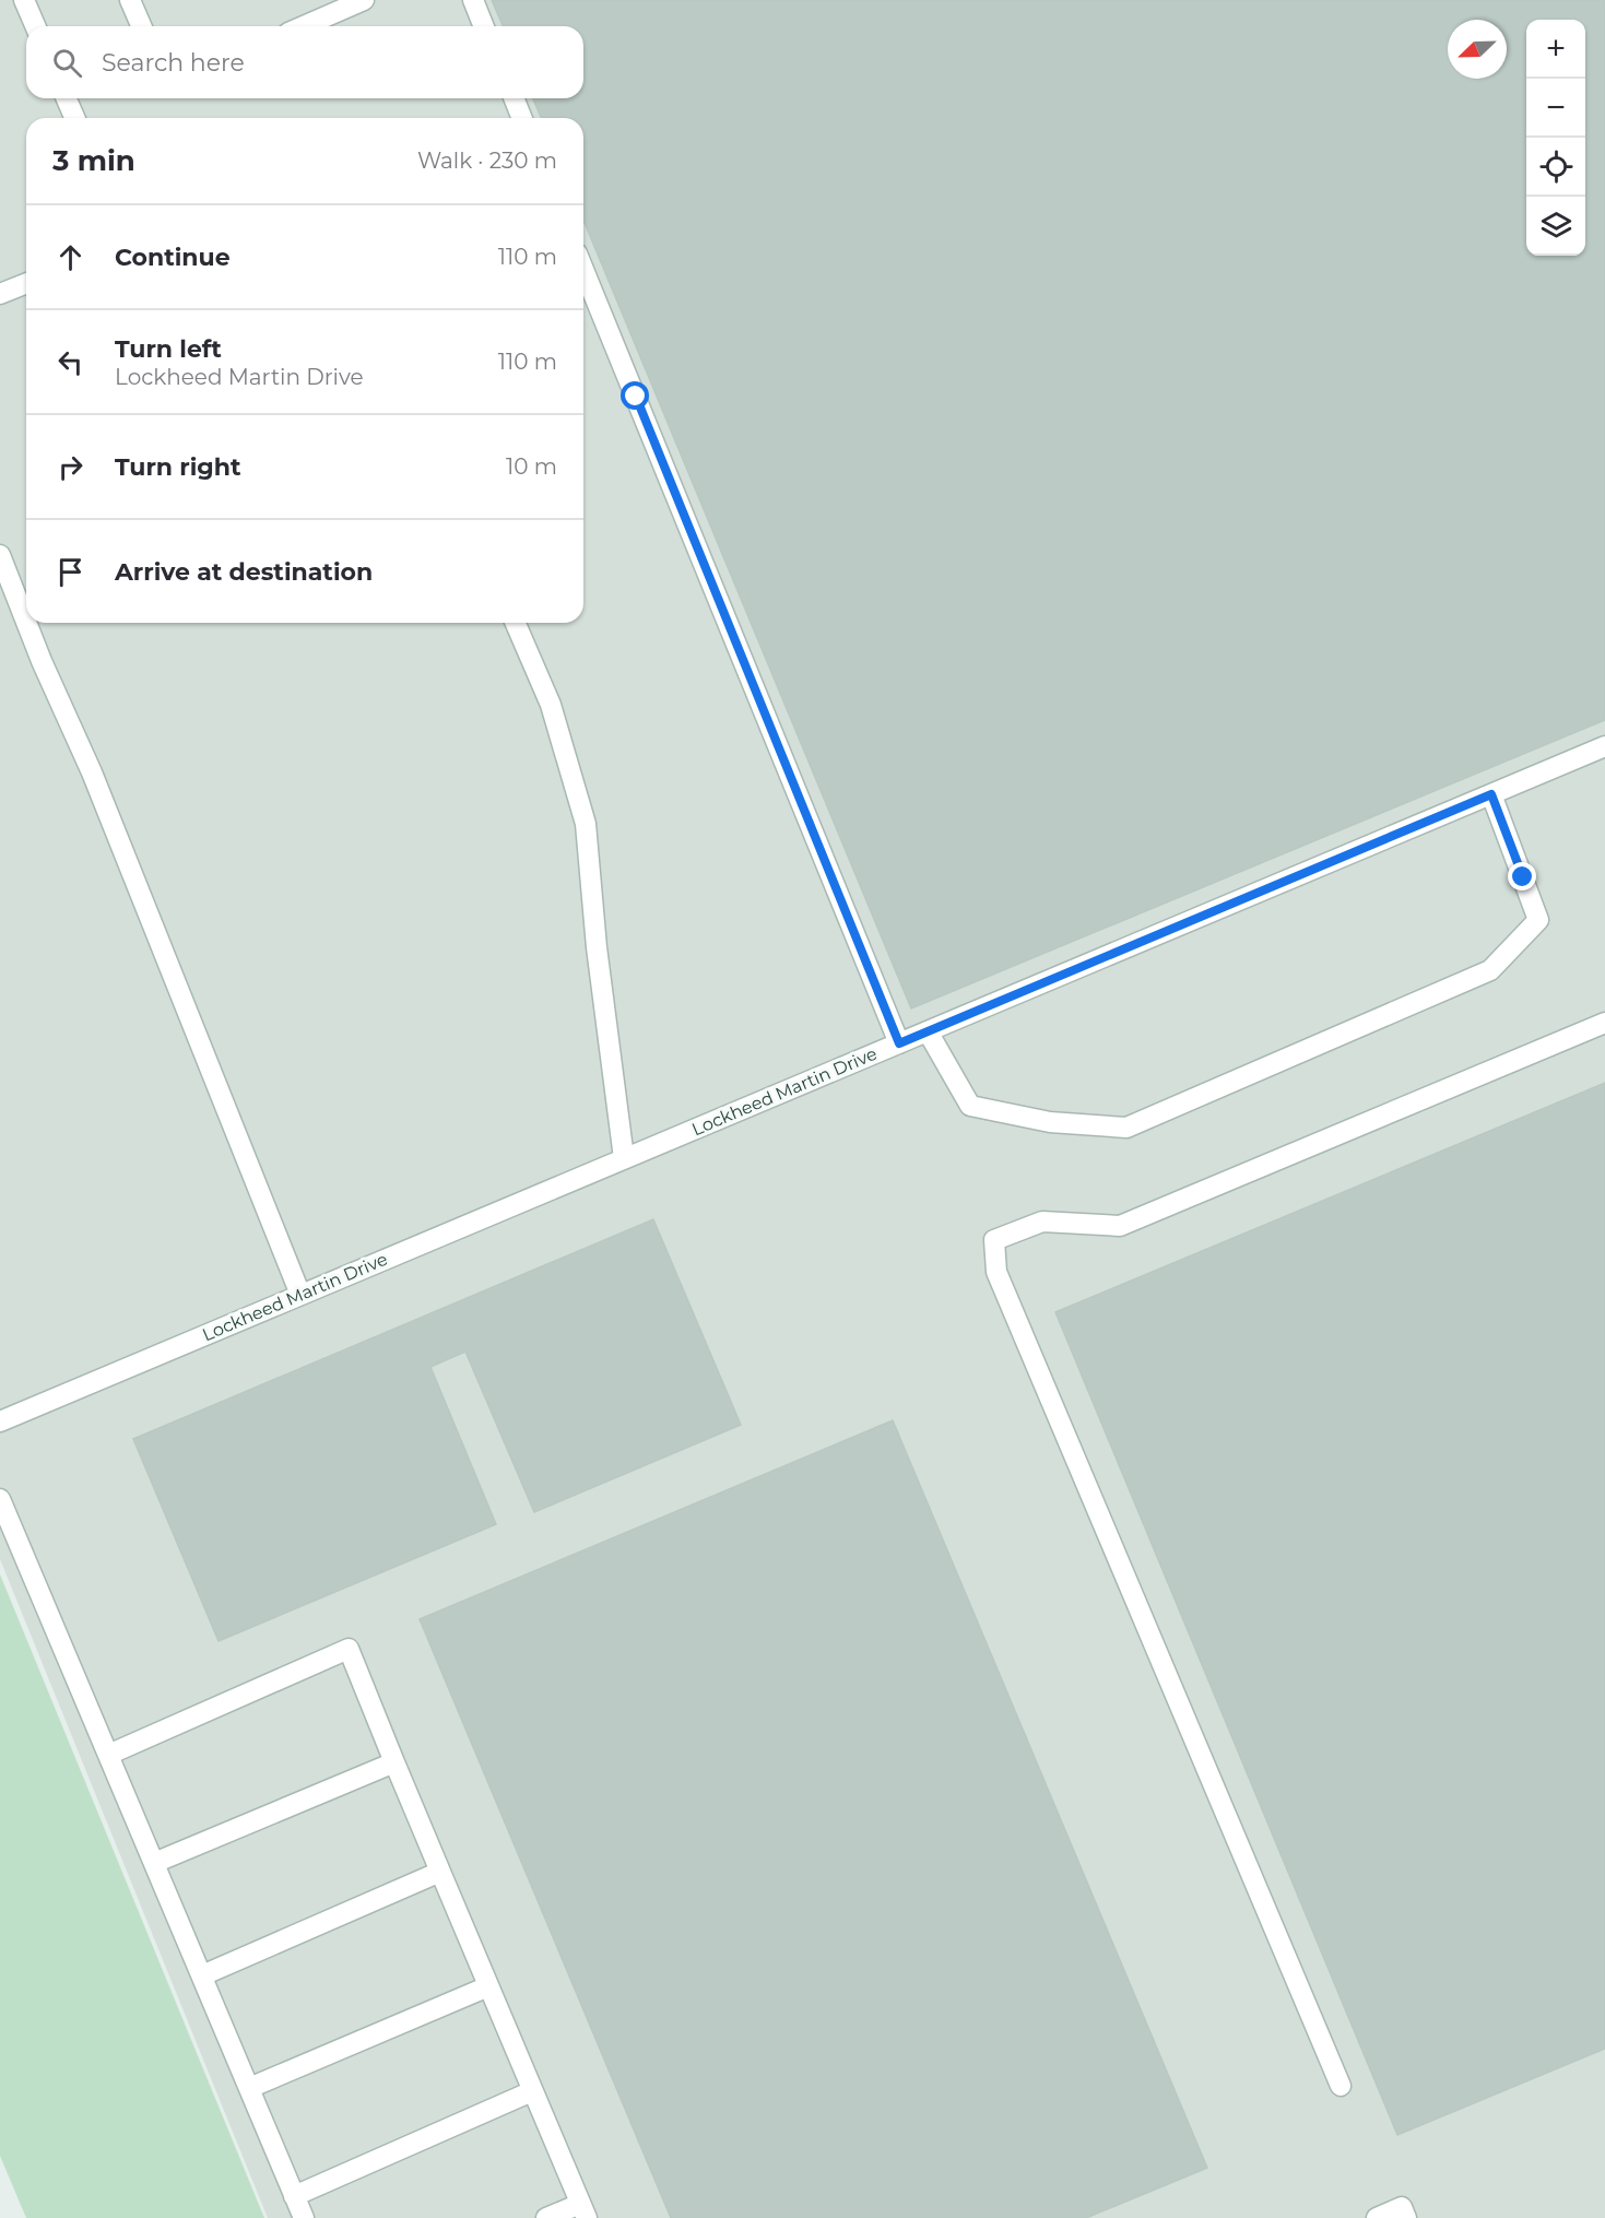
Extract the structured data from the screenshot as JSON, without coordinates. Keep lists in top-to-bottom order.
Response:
{
  "streets": {
    "lane": ["Lockheed Martin Drive"]
  },
  "north": "bottom left",
  "page": {
    "map_buttons": ["+", "−"],
    "search": "Search here",
    "heading": ["3 min", "Walk · 230 m"],
    "list": [
      ["Continue", "110 m"],
      ["Turn left", "Lockheed Martin Drive", "110 m"],
      ["Turn right", "10 m"],
      "Arrive at destination"
    ]
  }
}
